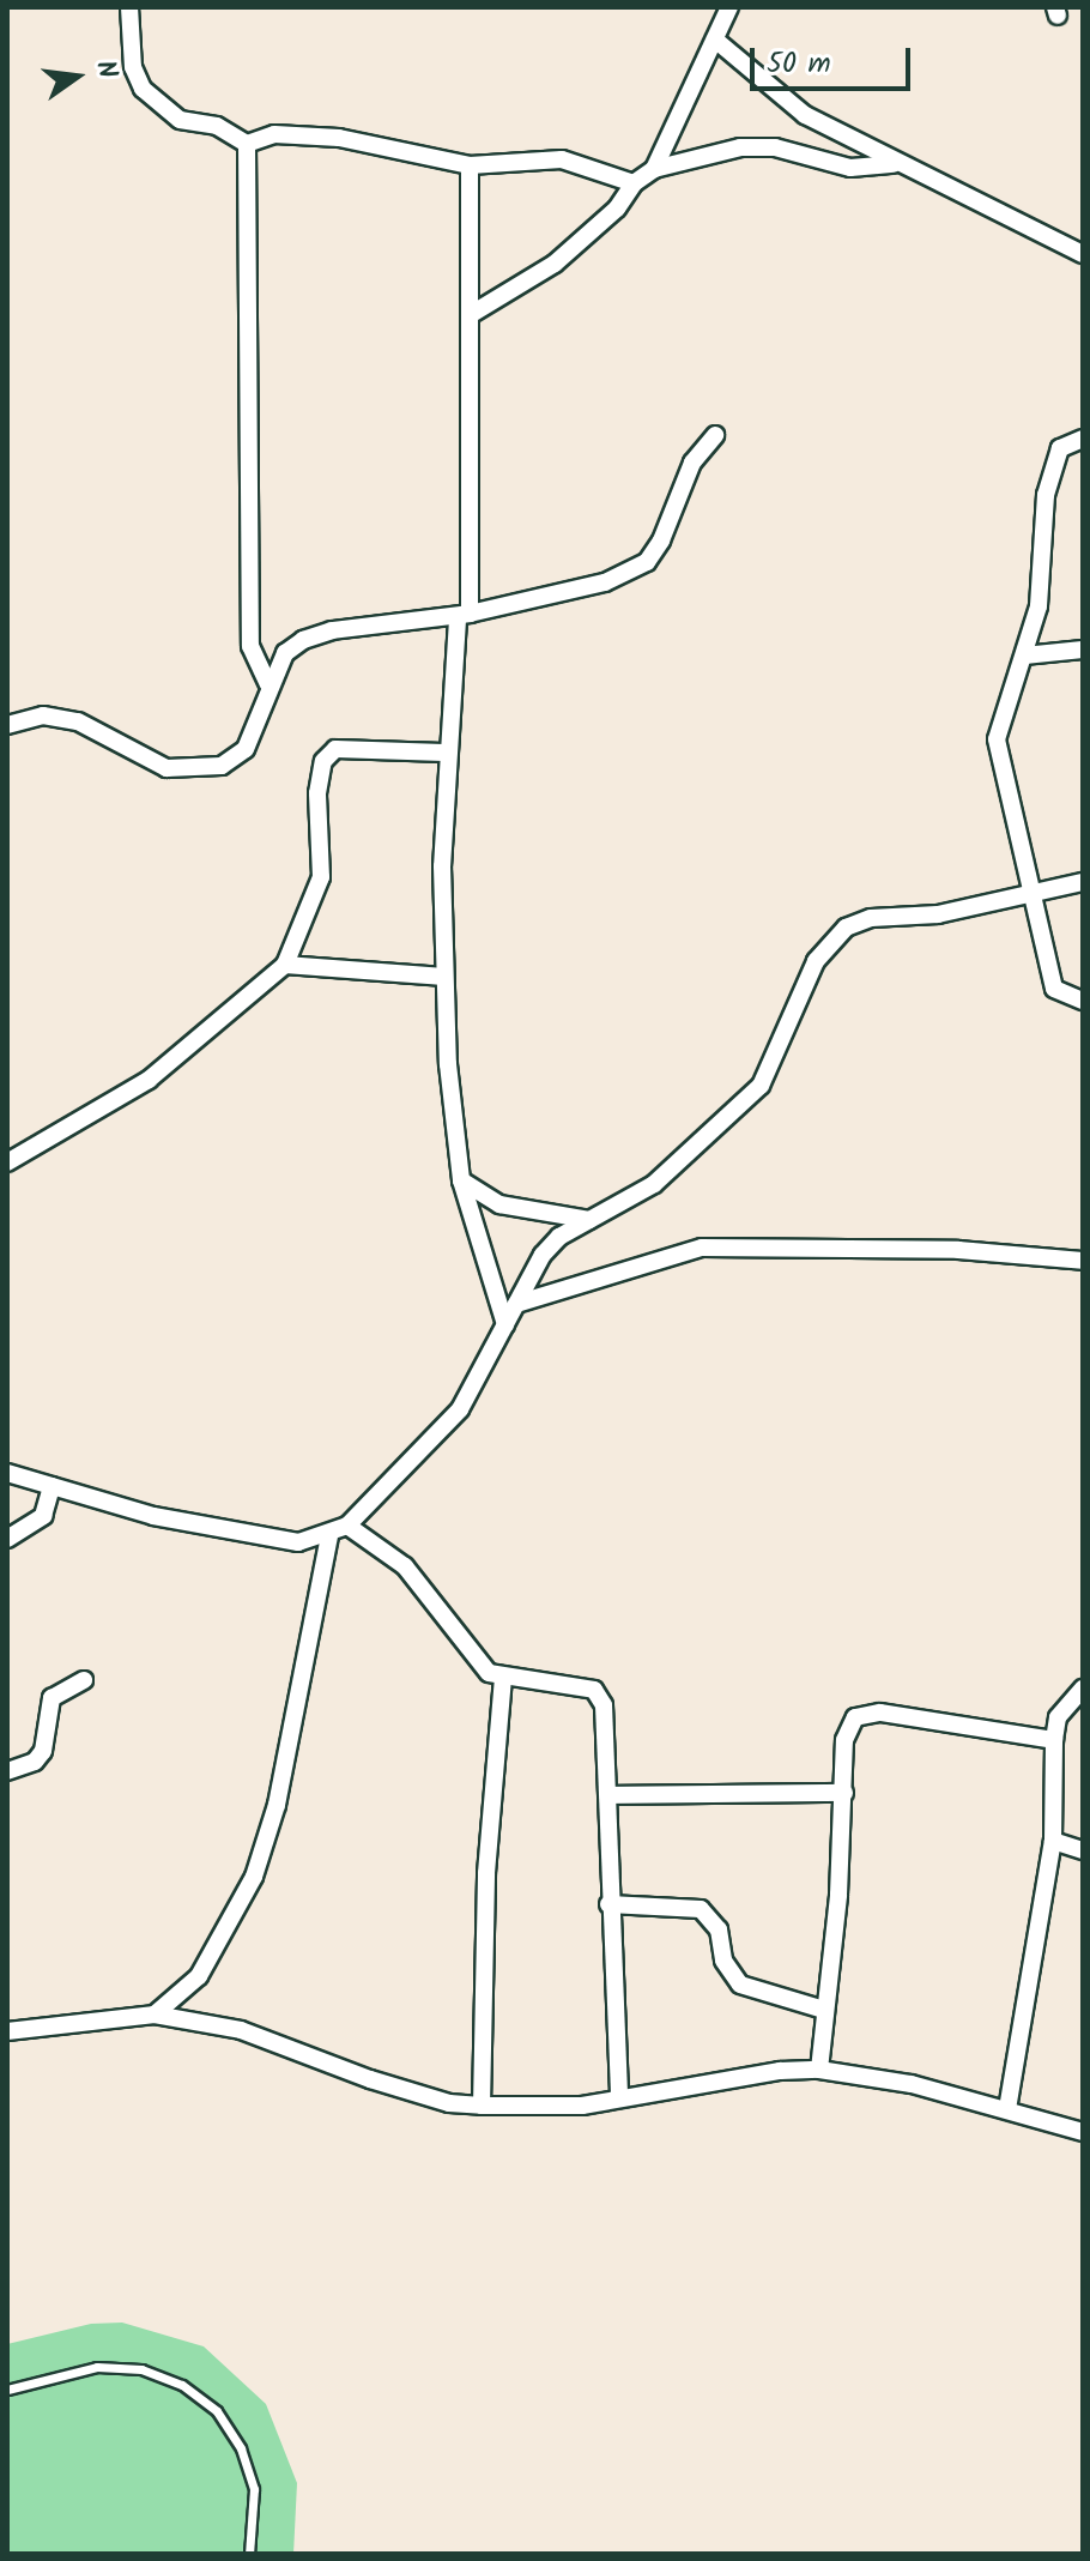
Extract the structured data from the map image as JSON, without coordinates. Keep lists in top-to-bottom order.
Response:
{
  "scale_bar": "50 m",
  "north": "right"
}
